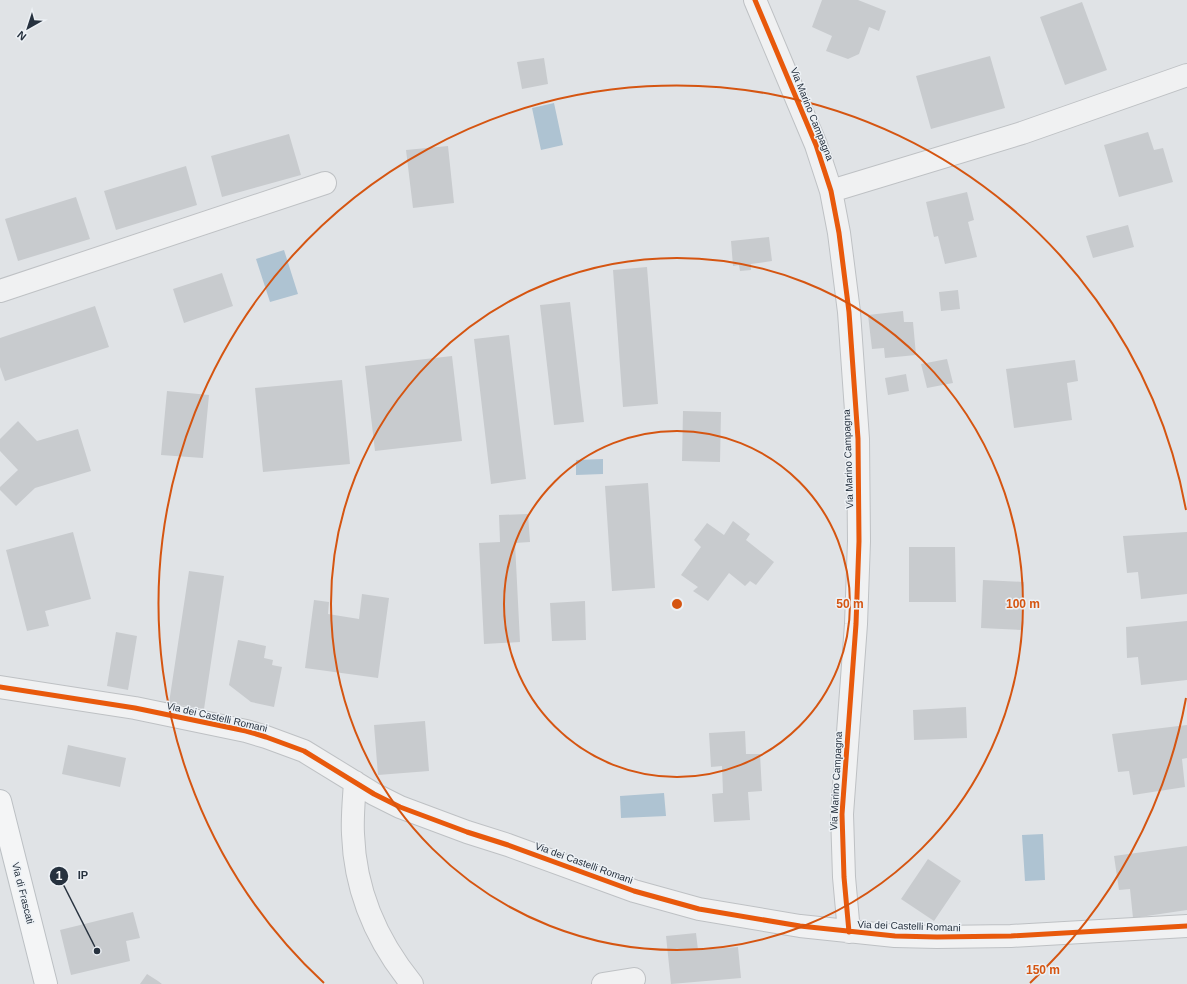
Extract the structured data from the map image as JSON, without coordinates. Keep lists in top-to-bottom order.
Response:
{
  "streets": {
    "main road": ["Via di Frascati"],
    "street": ["Via Marino Campagna", "Via dei Castelli Romani"]
  },
  "crossings": [
    ["Via Marino Campagna", "Via dei Castelli Romani"]
  ],
  "places": ["IP"],
  "north": "bottom left",
  "rings": ["50 m", "100 m", "150 m"]
}
